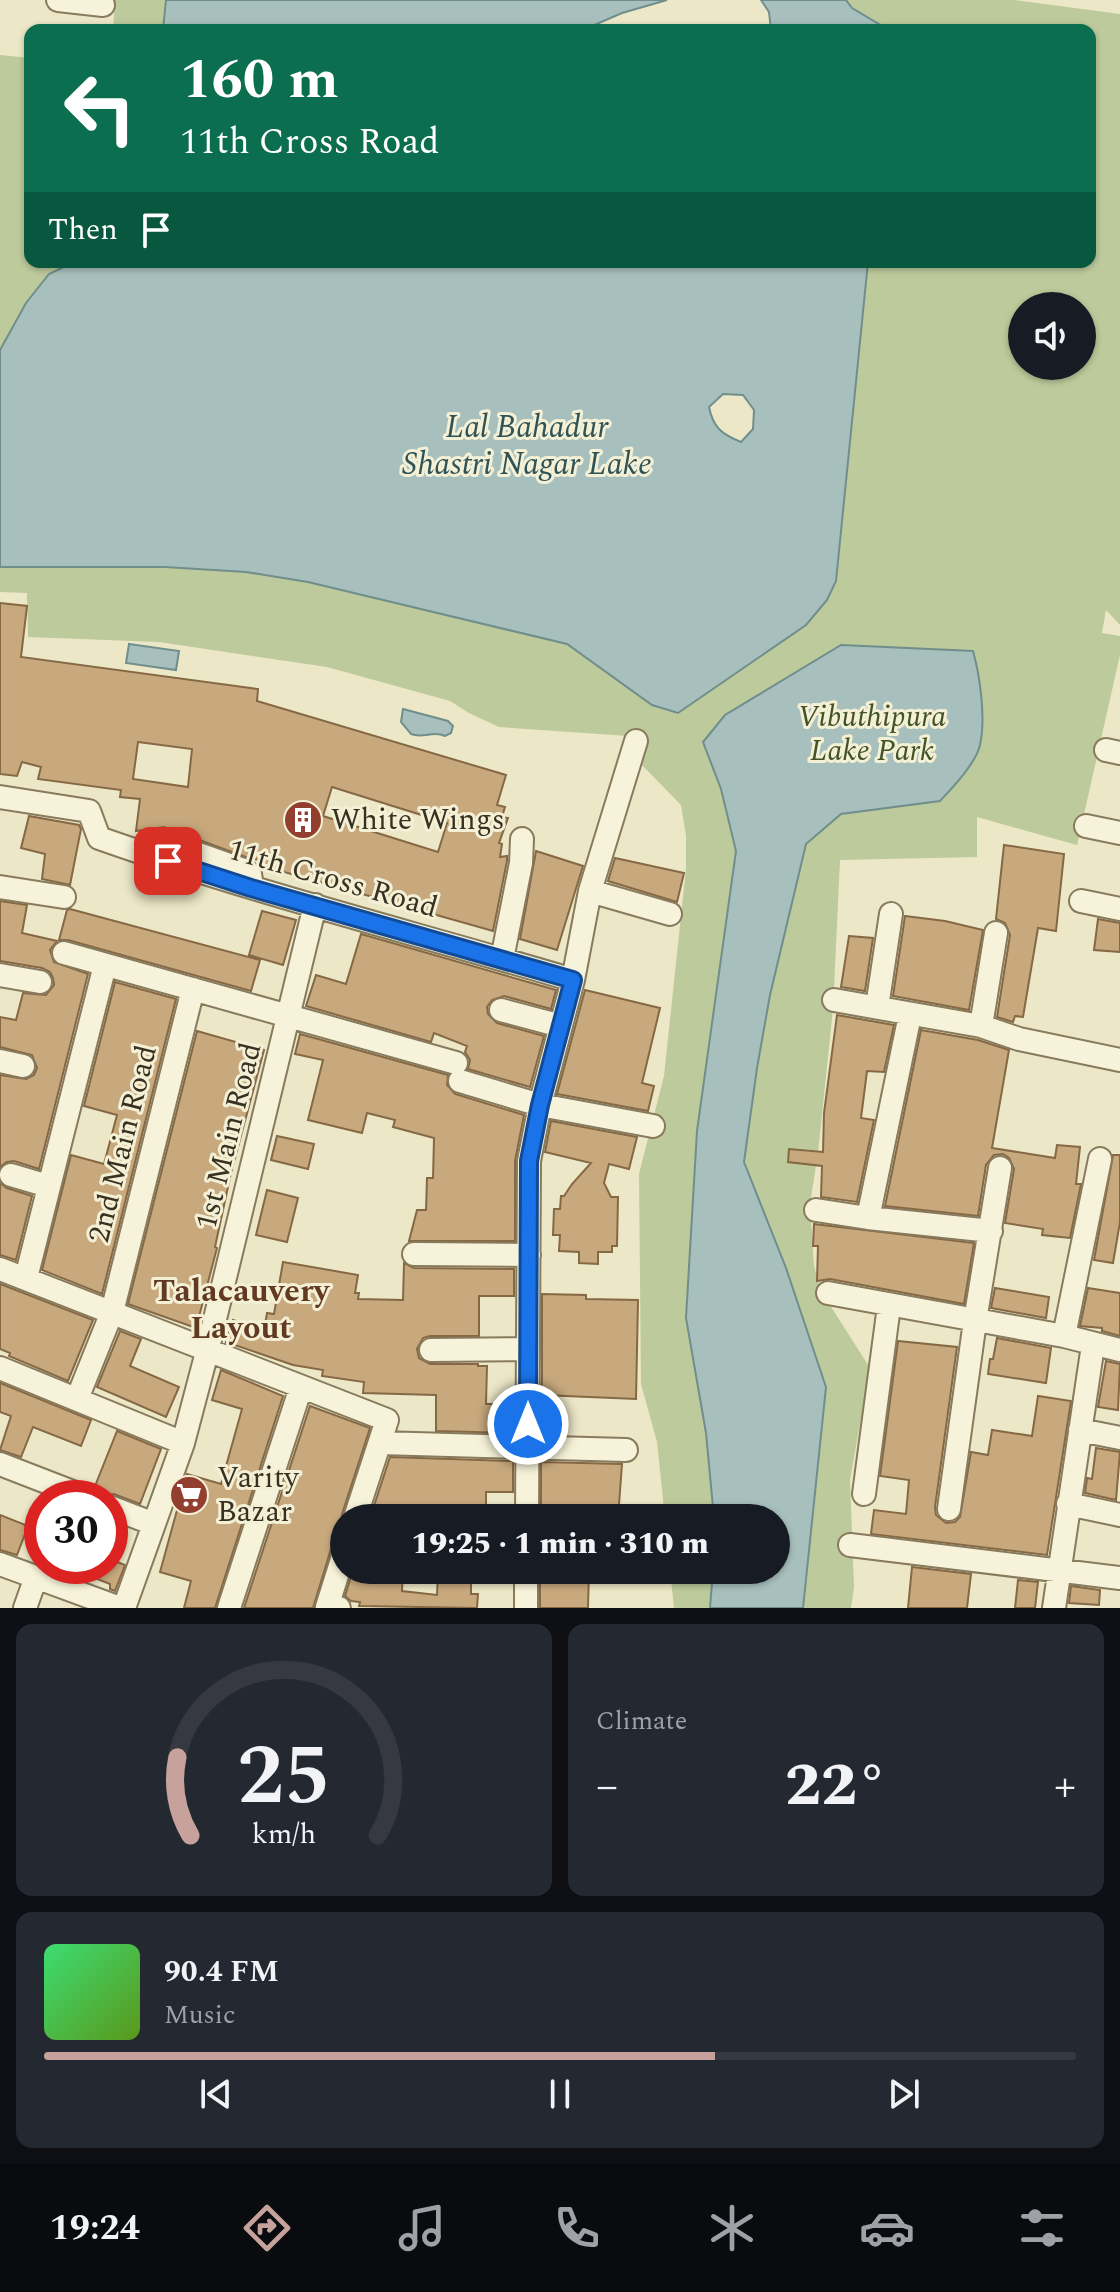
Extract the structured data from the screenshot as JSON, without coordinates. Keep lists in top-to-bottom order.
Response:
{
  "streets": {
    "street": ["11th Cross Road", "1st Main Road", "2nd Main Road"]
  },
  "crossings": [
    ["11th Cross Road", "1st Main Road"]
  ],
  "districts": ["Talacauvery Layout"],
  "water": ["Lal Bahadur Shastri Nagar Lake"],
  "parks": ["Vibuthipura Lake Park"],
  "places": {
    "building": ["White Wings"],
    "supermarket": ["Varity Bazar"]
  },
  "page": {
    "turn": ["160 m", "11th Cross Road"],
    "then": "Then",
    "limit": "30",
    "trip": "19:25 · 1 min · 310 m",
    "tile": "Climate",
    "heat": ["−", "22°", "+"],
    "song": ["90.4 FM", "Music"],
    "tabs": "19:24",
    "gauge": ["25", "km/h"]
  }
}
